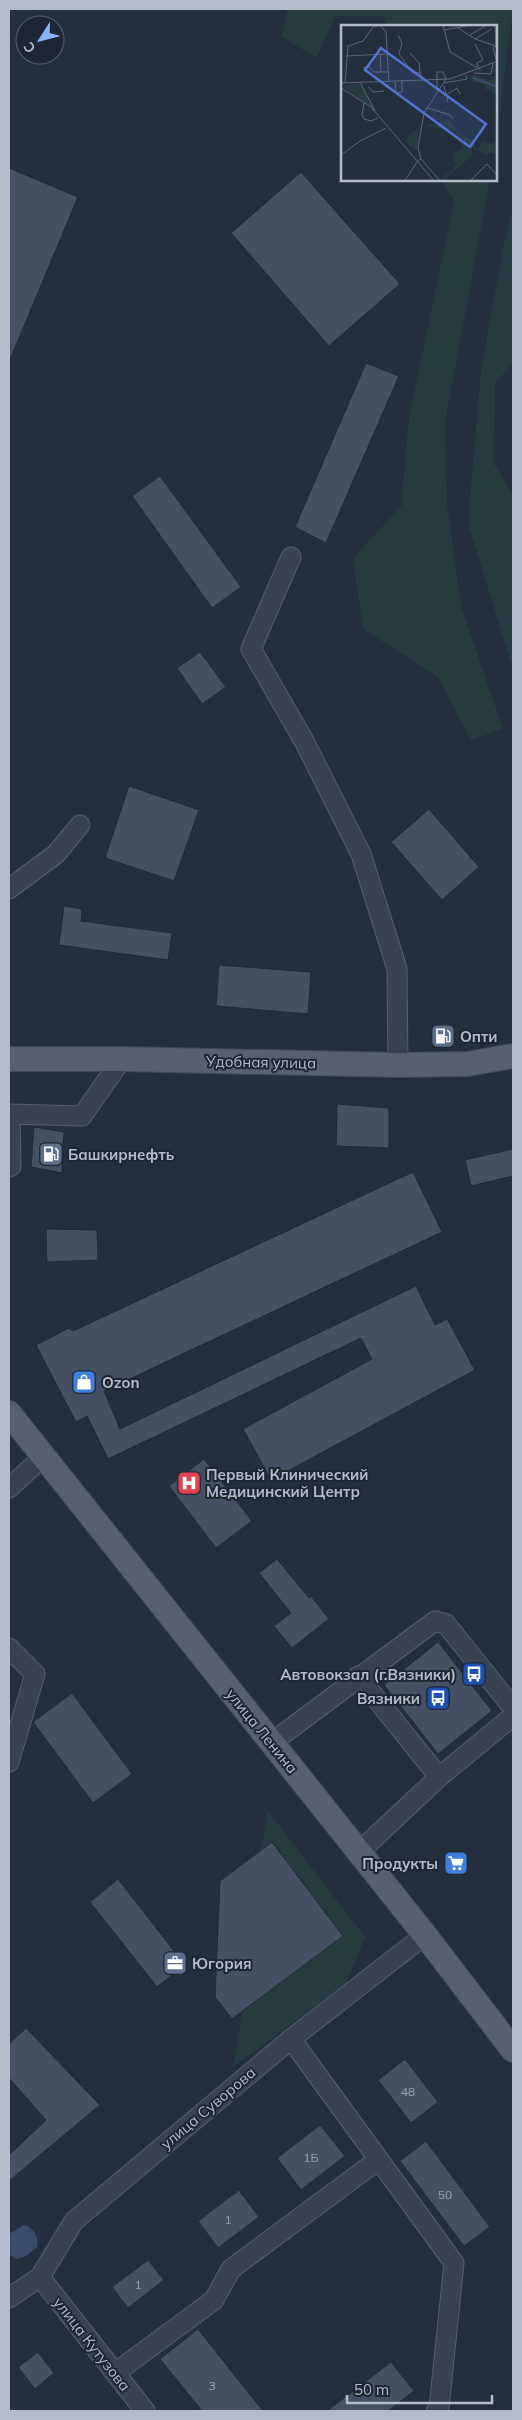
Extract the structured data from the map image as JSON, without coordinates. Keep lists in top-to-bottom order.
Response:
{
  "streets": {
    "main road": ["Удобная улица", "улица Ленина"],
    "street": ["улица Суворова", "улица Кутузова"]
  },
  "crossings": [
    ["улица Ленина", "улица Суворова"],
    ["улица Суворова", "улица Кутузова"]
  ],
  "places": {
    "fuel station": ["Опти", "Башкирнефть"],
    "shop": ["Ozon"],
    "hospital": ["Первый Клинический Медицинский Центр"],
    "bus stop": ["Автовокзал (г.Вязники)", "Вязники"],
    "supermarket": ["Продукты"],
    "office": ["Югория"]
  },
  "house_numbers": [
    "48",
    "1Б",
    "50",
    "1",
    "1",
    "3"
  ],
  "scale_bar": "50 m",
  "north": "bottom left"
}
